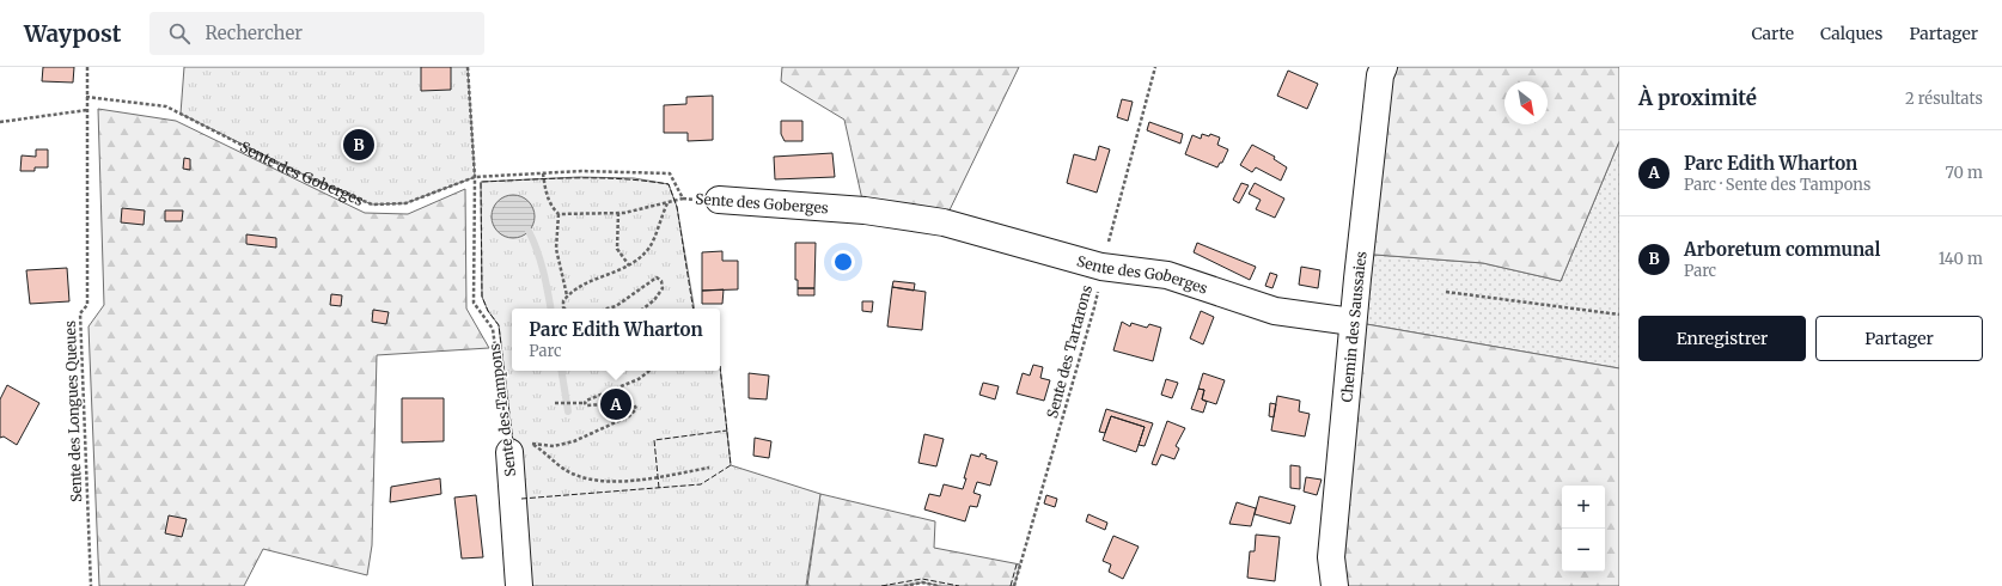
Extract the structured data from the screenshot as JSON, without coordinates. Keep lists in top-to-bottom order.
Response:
{
  "streets": {
    "street": ["Sente des Goberges", "Chemin des Saussaies", "Sente des Tampons"],
    "path": ["Sente des Tartarons", "Sente des Longues Queues"]
  },
  "crossings": [
    ["Sente des Goberges", "Chemin des Saussaies"],
    ["Sente des Goberges", "Sente des Tartarons"],
    ["Sente des Goberges", "Sente des Tampons"],
    ["Sente des Goberges", "Sente des Longues Queues"]
  ],
  "north": "bottom right",
  "page": {
    "header": "Waypost",
    "search": "Rechercher",
    "nav": ["Carte", "Calques", "Partager"],
    "heading": ["À proximité", "2 résultats"],
    "pins": ["B", "A"],
    "list": [
      {
        "mark": "A",
        "name": "Parc Edith Wharton",
        "note": "Parc · Sente des Tampons",
        "value": "70 m"
      },
      {
        "mark": "B",
        "name": "Arboretum communal",
        "note": "Parc",
        "value": "140 m"
      }
    ],
    "buttons": ["Enregistrer", "Partager"],
    "popup": ["Parc Edith Wharton", "Parc"],
    "map_buttons": ["+", "−"]
  }
}
